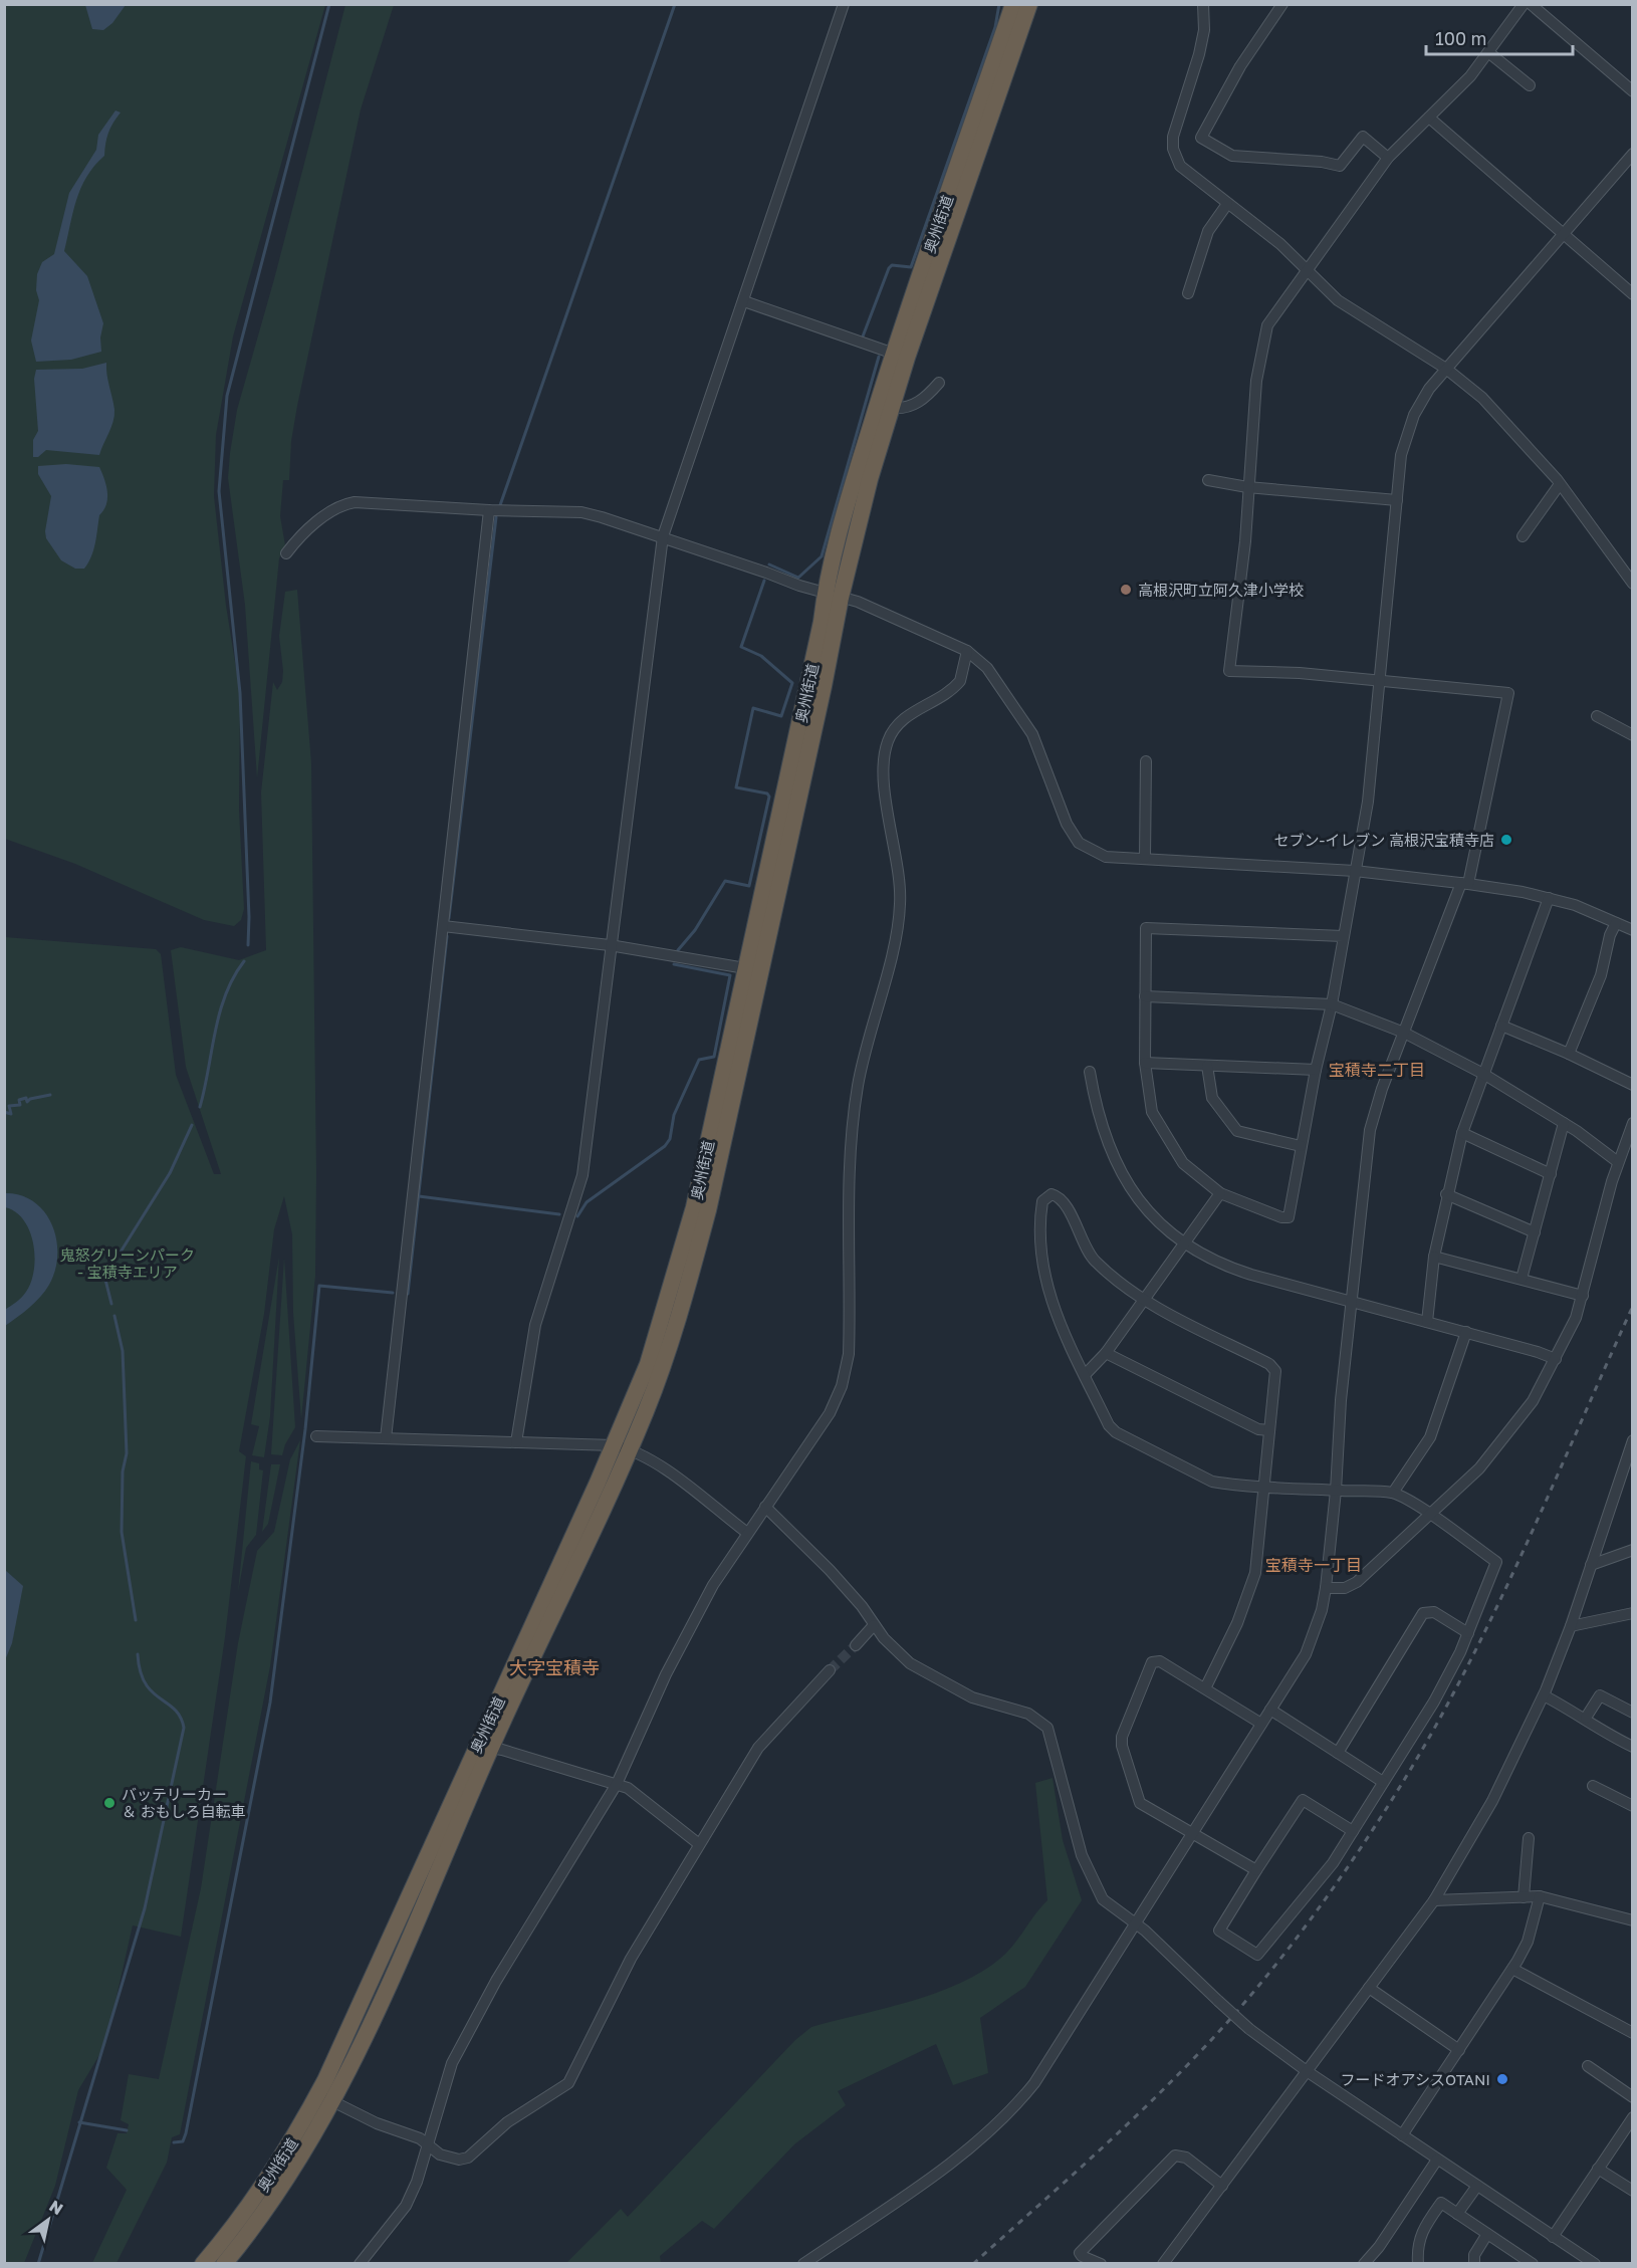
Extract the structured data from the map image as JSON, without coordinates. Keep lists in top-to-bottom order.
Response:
{
  "streets": {
    "highway": ["奥州街道"]
  },
  "districts": ["宝積寺二丁目", "宝積寺一丁目", "大字宝積寺"],
  "parks": ["鬼怒グリーンパーク - 宝積寺エリア"],
  "places": [
    "高根沢町立阿久津小学校",
    "セブン-イレブン 高根沢宝積寺店",
    "バッテリーカー ＆ おもしろ自転車",
    "フードオアシスOTANI"
  ],
  "scale_bar": "100 m",
  "north": "top right"
}
